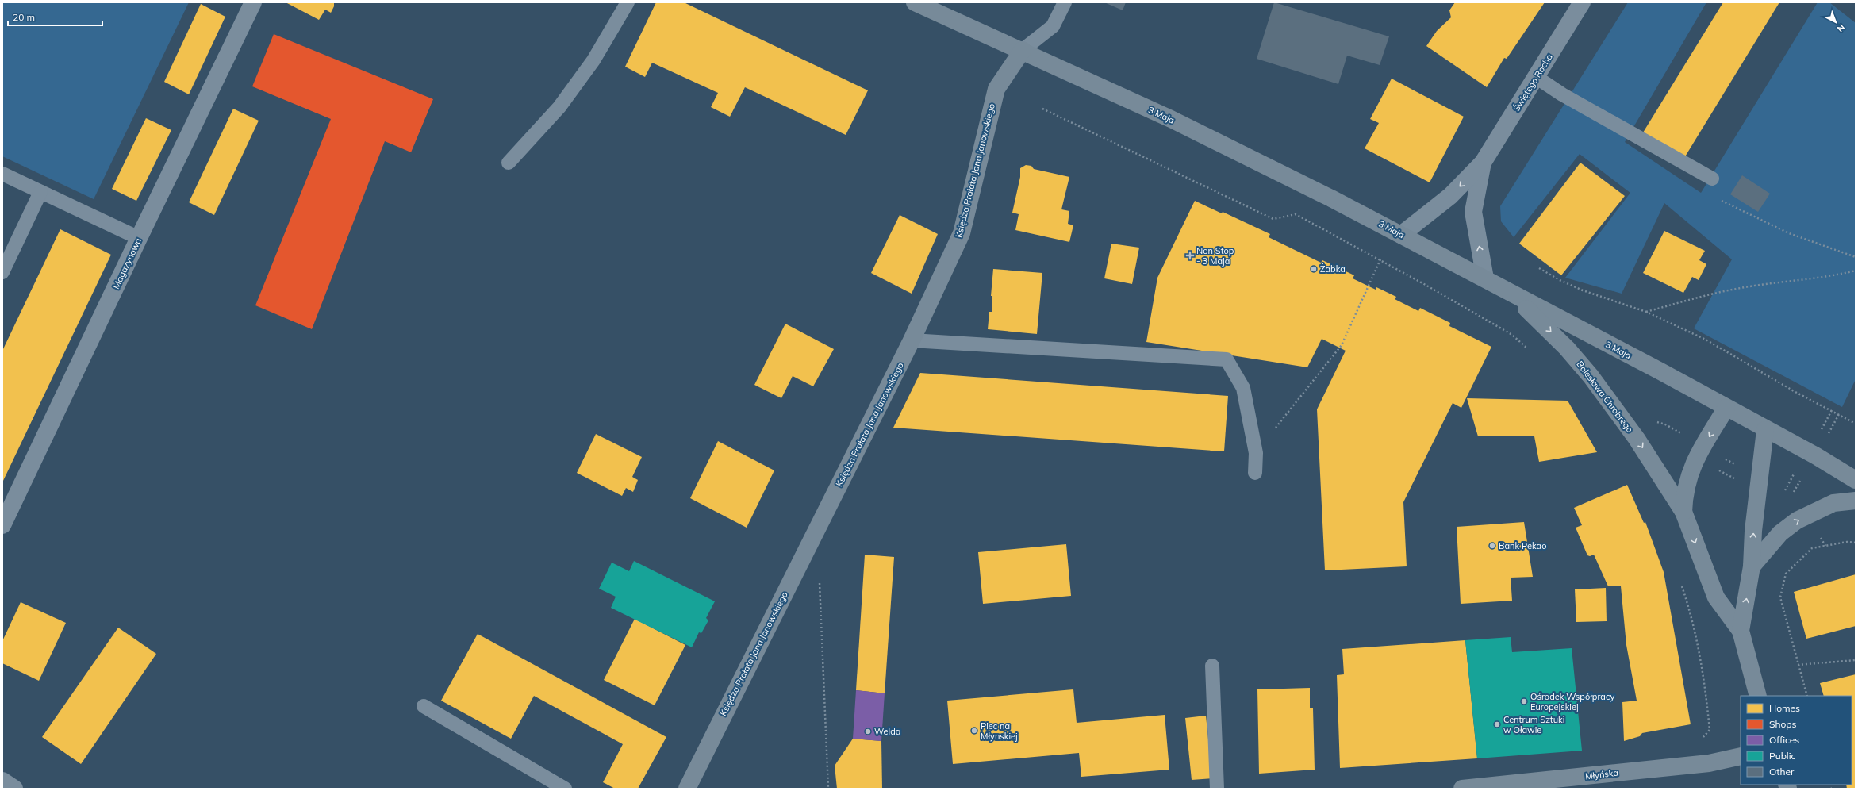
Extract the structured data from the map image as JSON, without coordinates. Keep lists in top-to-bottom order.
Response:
{
  "streets": {
    "street": [
      "Świętego Rocha",
      "3 Maja",
      "Księdza Prałata Jana Janowskiego",
      "Magazynowa",
      "Bolesława Chrobrego",
      "Młyńska"
    ]
  },
  "crossings": [
    ["Świętego Rocha", "3 Maja"],
    ["3 Maja", "Księdza Prałata Jana Janowskiego"],
    ["3 Maja", "Bolesława Chrobrego"]
  ],
  "places": {
    "health": ["Non Stop - 3 Maja"],
    "other": [
      "Żabka",
      "Bank Pekao",
      "Ośrodek Współpracy Europejskiej",
      "Centrum Sztuki w Oławie",
      "Piec na Młynskiej",
      "Welda"
    ]
  },
  "legend": [
    "Homes",
    "Shops",
    "Offices",
    "Public",
    "Other"
  ],
  "scale_bar": "20 m",
  "north": "bottom right"
}
